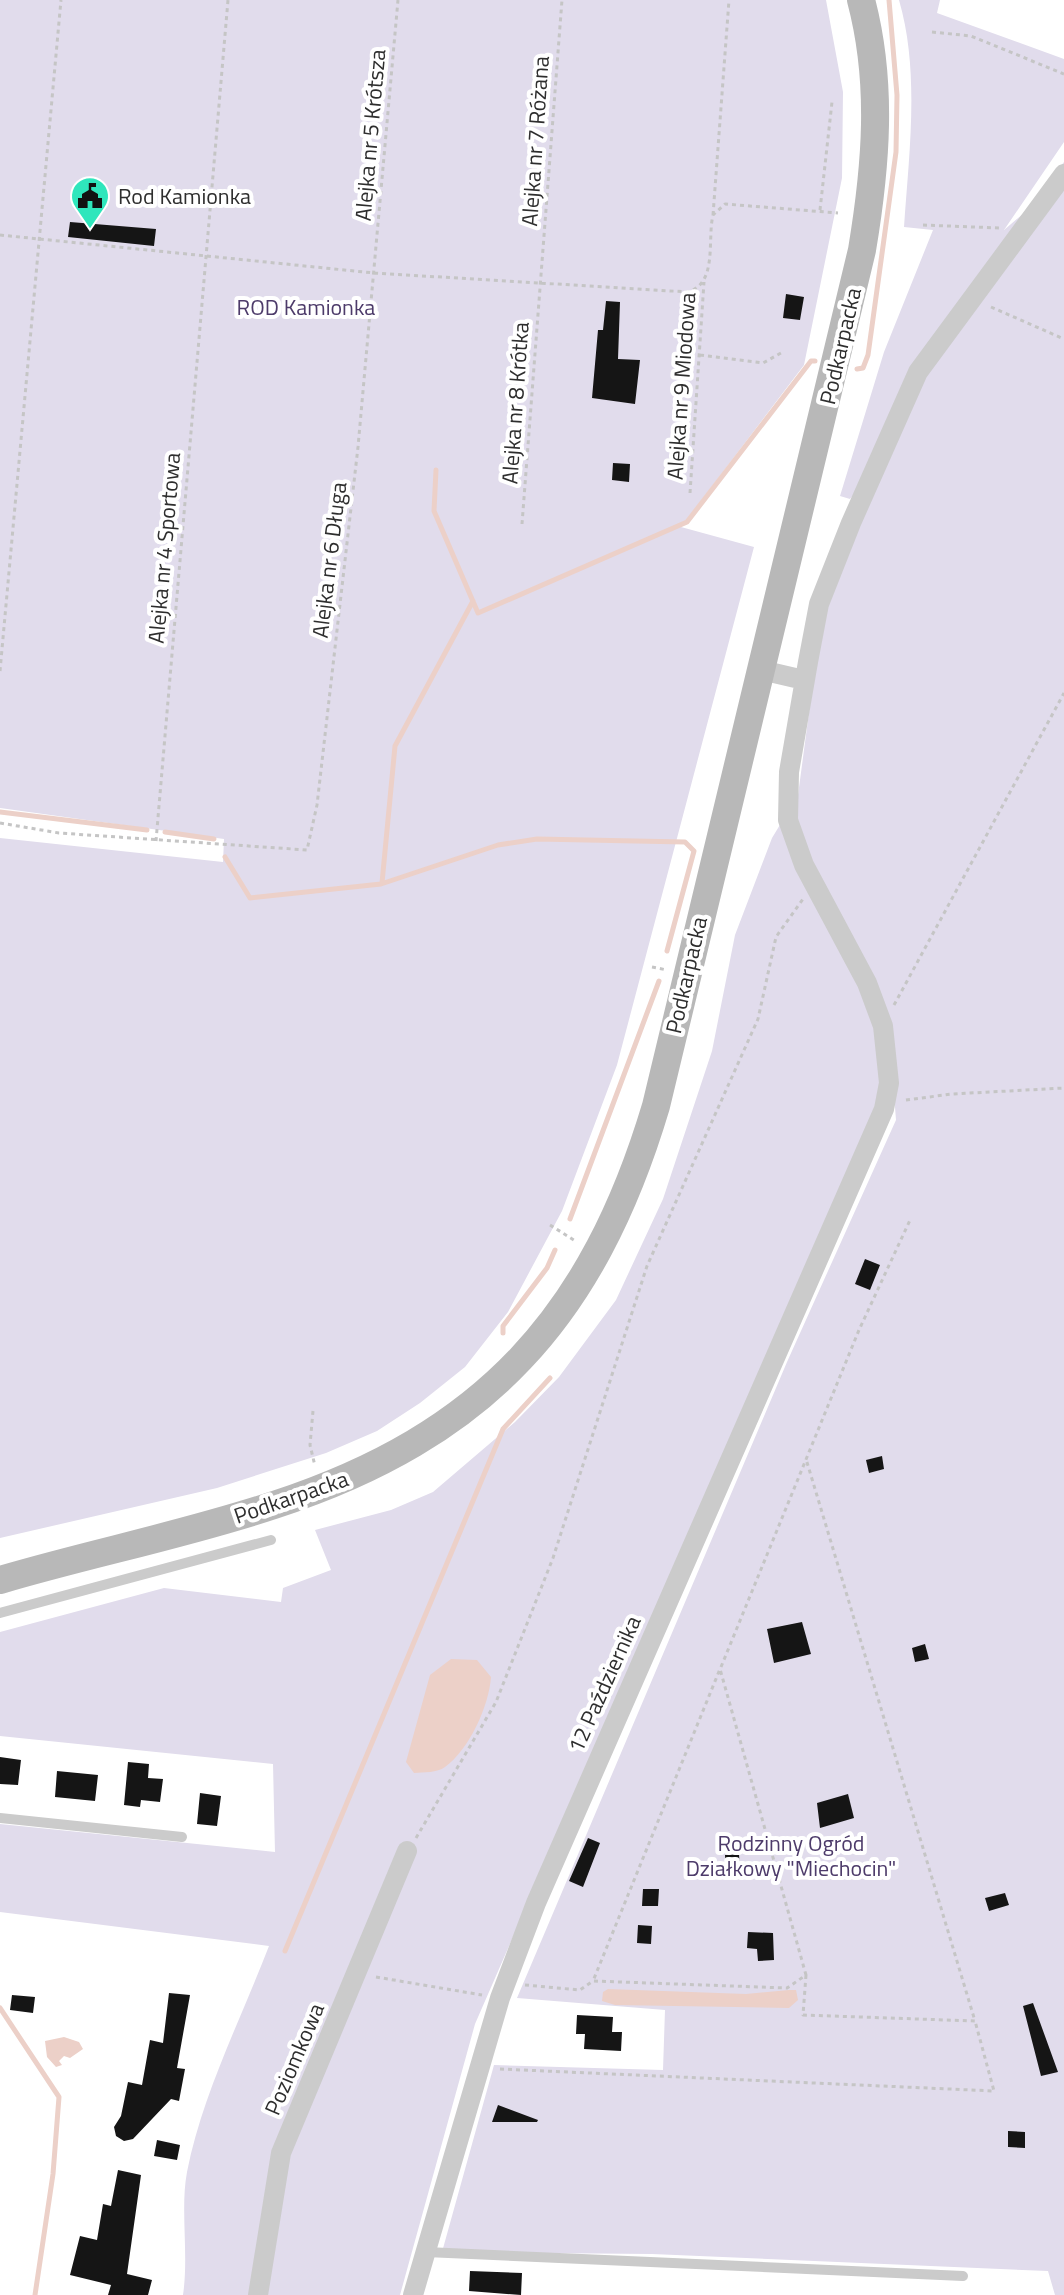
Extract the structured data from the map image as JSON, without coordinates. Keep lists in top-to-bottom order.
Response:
{
  "streets": {
    "main road": ["Podkarpacka"],
    "street": ["12 Października", "Poziomkowa"],
    "path": [
      "Alejka nr 5 Krótsza",
      "Alejka nr 7 Różana",
      "Alejka nr 9 Miodowa",
      "Alejka nr 8 Krótka",
      "Alejka nr 4 Sportowa",
      "Alejka nr 6 Długa"
    ]
  },
  "crossings": [
    ["Alejka nr 5 Krótsza", "Alejka nr 6 Długa"],
    ["Alejka nr 7 Różana", "Alejka nr 8 Krótka"],
    ["Alejka nr 4 Sportowa", "Alejka nr 6 Długa"]
  ],
  "parks": ["ROD Kamionka", "Rodzinny Ogród Działkowy \"Miechocin\""],
  "places": {
    "public building": ["Rod Kamionka"]
  }
}
